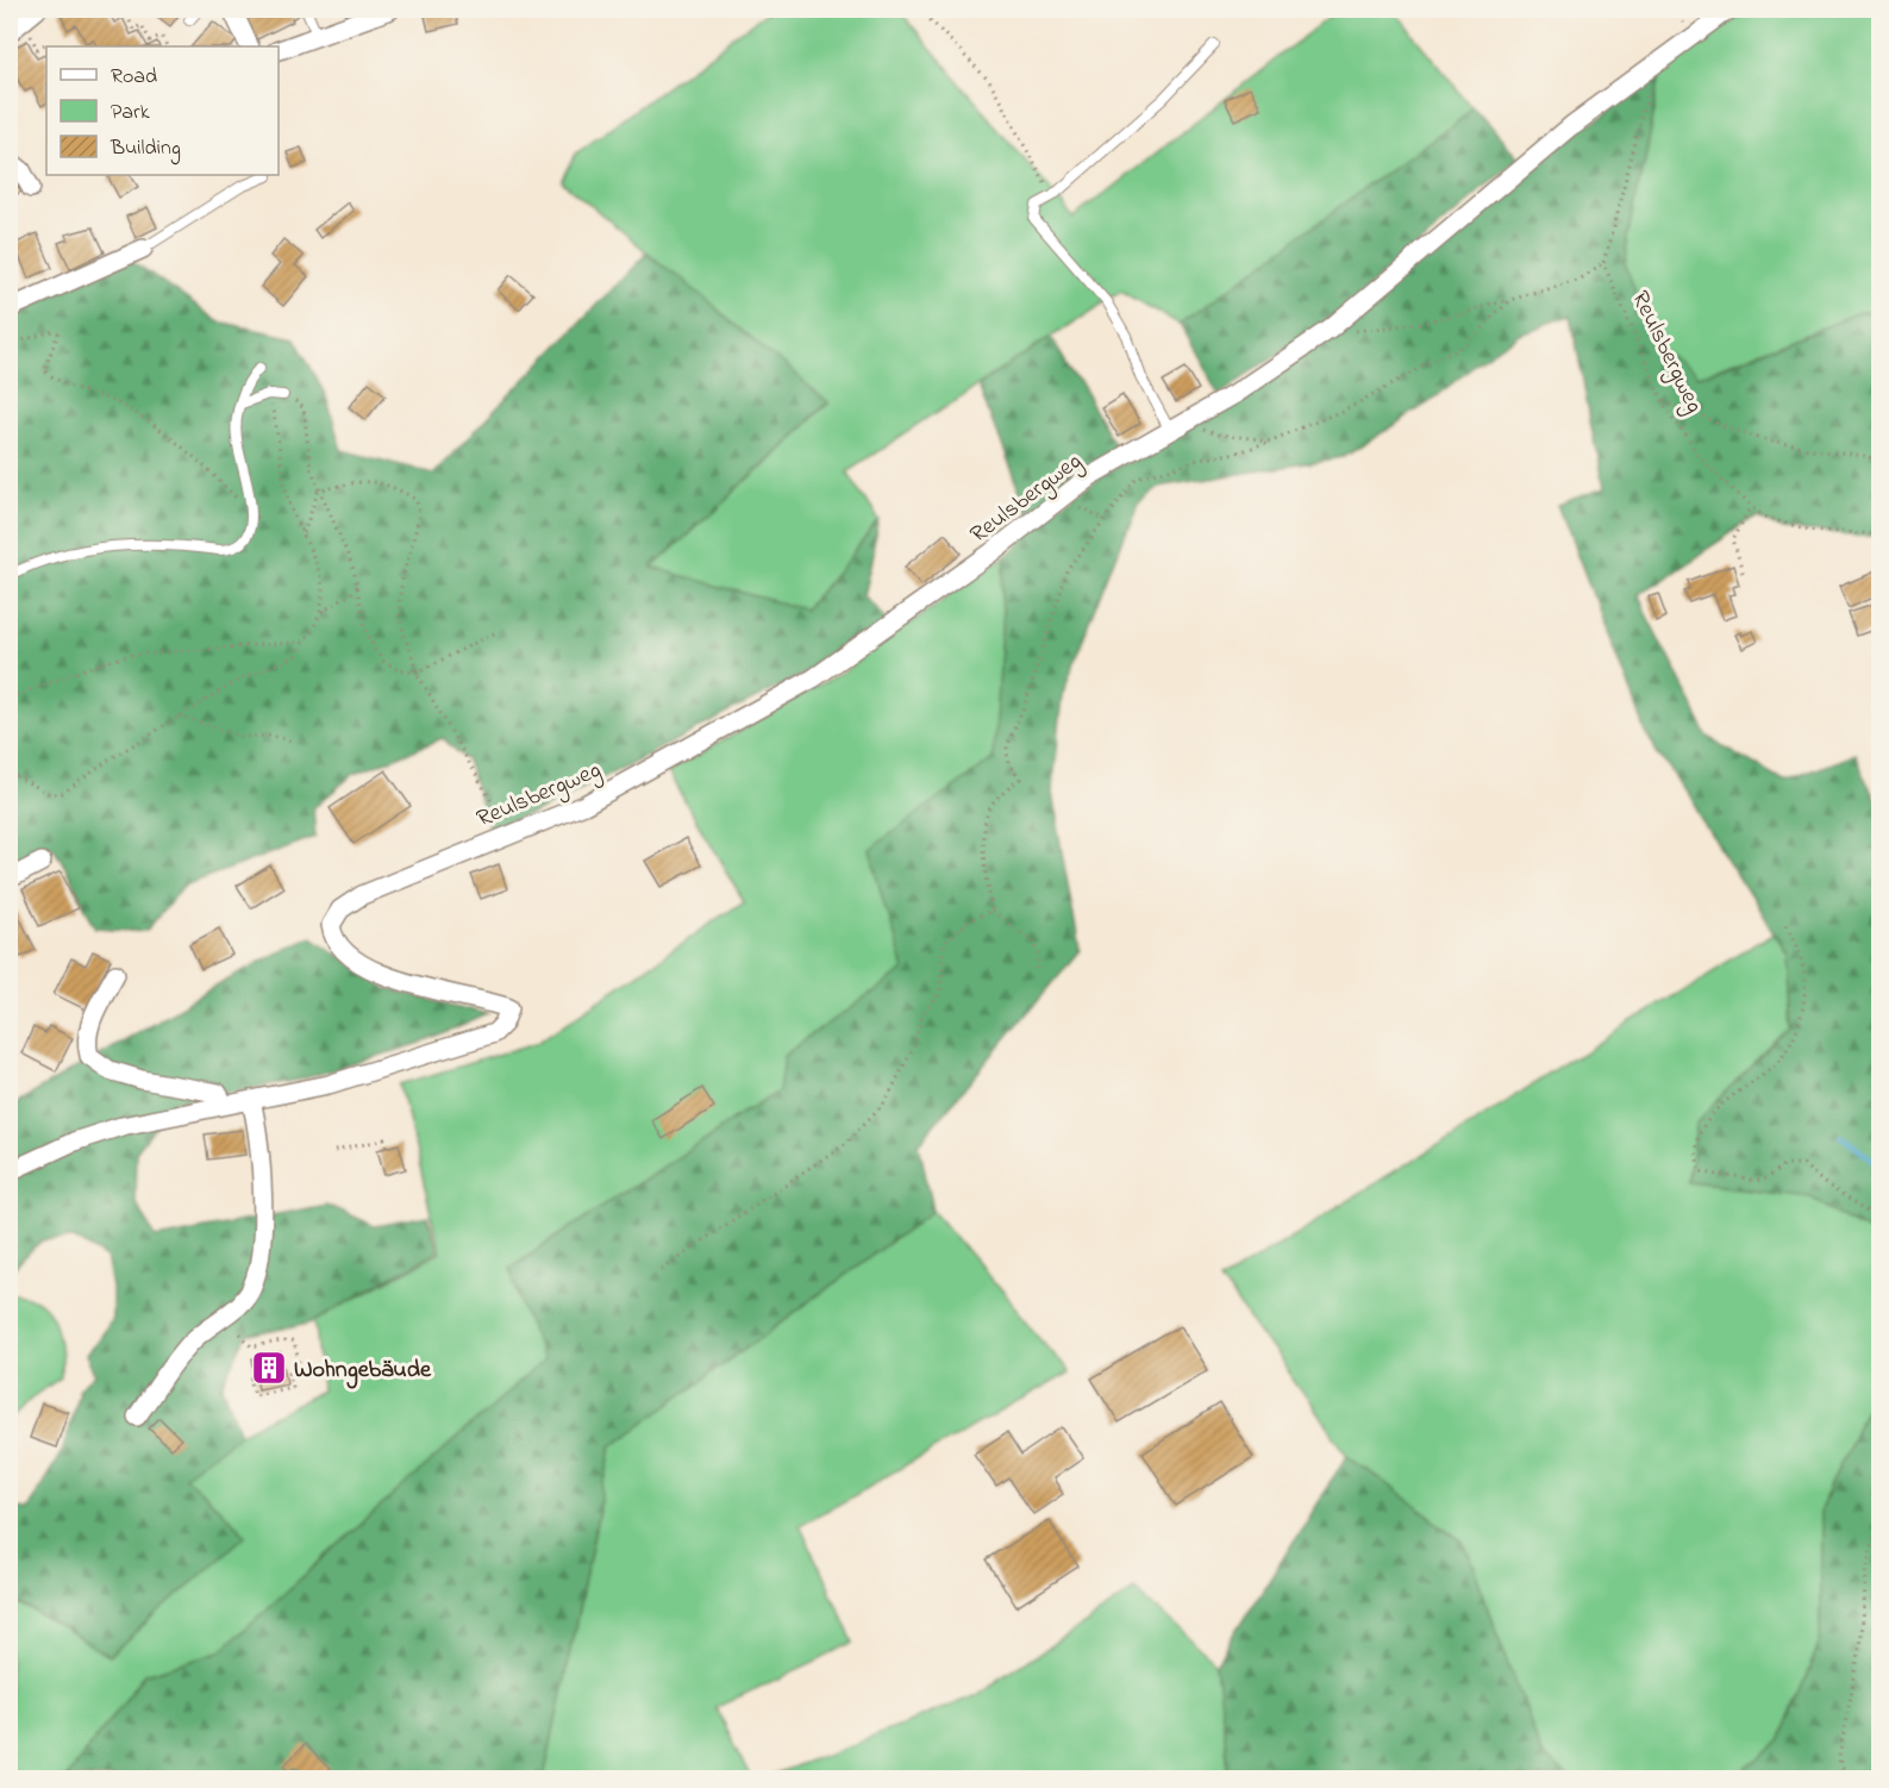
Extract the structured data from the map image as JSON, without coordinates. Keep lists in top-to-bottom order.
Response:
{
  "streets": {
    "street": ["Reulsbergweg"]
  },
  "places": {
    "building": ["Wohngebäude"]
  },
  "legend": ["Road", "Park", "Building"]
}
